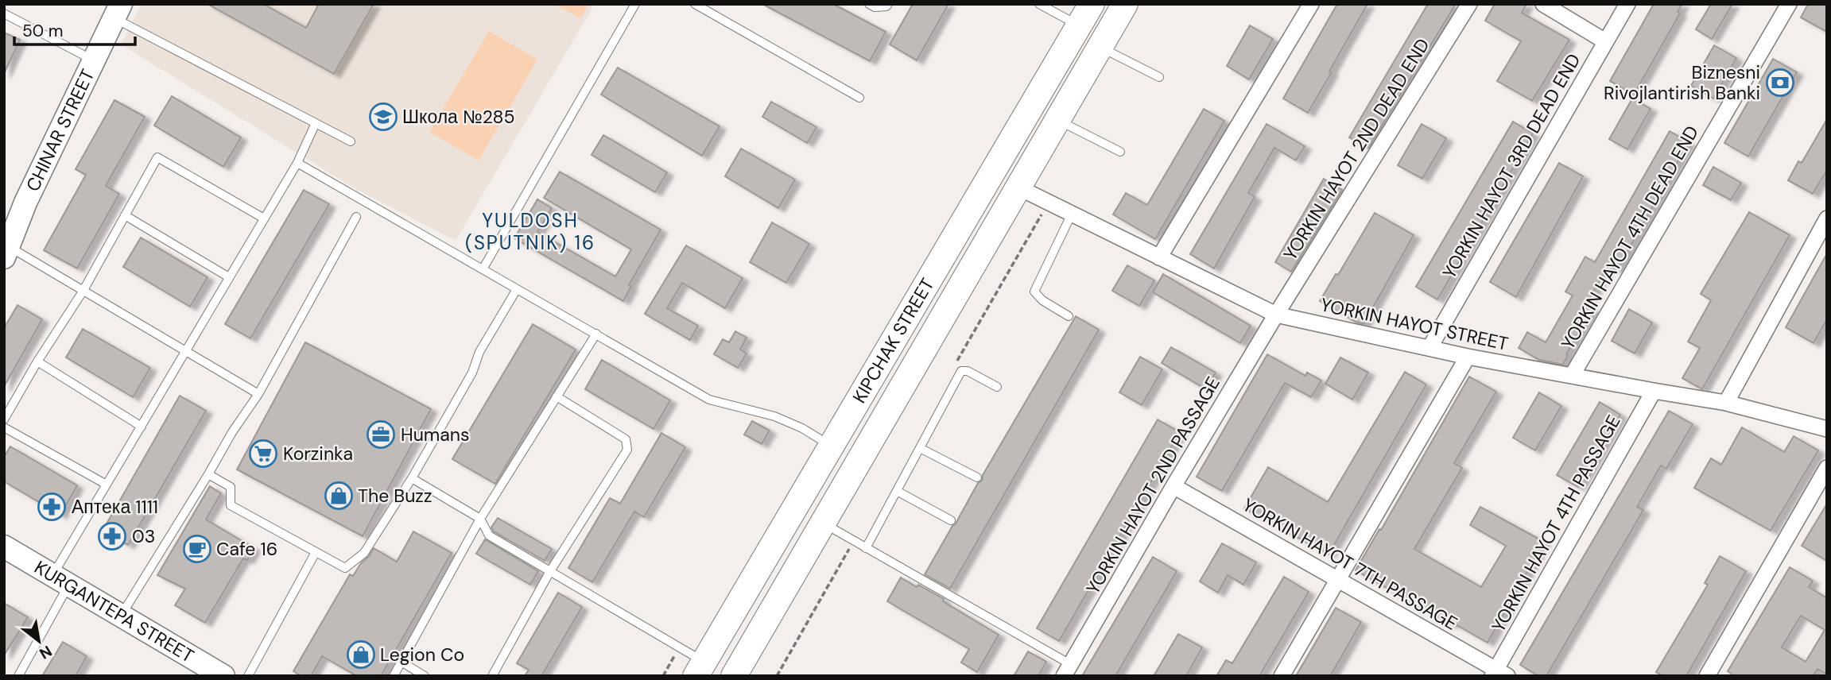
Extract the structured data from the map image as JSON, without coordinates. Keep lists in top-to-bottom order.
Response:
{
  "streets": {
    "main road": ["KIPCHAK STREET"],
    "street": [
      "CHINAR STREET",
      "YORKIN HAYOT 2ND DEAD END",
      "YORKIN HAYOT 3RD DEAD END",
      "YORKIN HAYOT 4TH DEAD END",
      "YORKIN HAYOT STREET",
      "YORKIN HAYOT 2ND PASSAGE",
      "YORKIN HAYOT 4TH PASSAGE",
      "YORKIN HAYOT 7TH PASSAGE",
      "KURGANTEPA STREET"
    ]
  },
  "crossings": [
    ["YORKIN HAYOT 2ND DEAD END", "YORKIN HAYOT STREET"],
    ["YORKIN HAYOT 2ND DEAD END", "YORKIN HAYOT 2ND PASSAGE"],
    ["YORKIN HAYOT 3RD DEAD END", "YORKIN HAYOT STREET"],
    ["YORKIN HAYOT 4TH DEAD END", "YORKIN HAYOT STREET"],
    ["YORKIN HAYOT STREET", "KIPCHAK STREET"],
    ["YORKIN HAYOT STREET", "YORKIN HAYOT 2ND PASSAGE"],
    ["YORKIN HAYOT STREET", "YORKIN HAYOT 4TH PASSAGE"],
    ["YORKIN HAYOT 2ND PASSAGE", "YORKIN HAYOT 7TH PASSAGE"],
    ["YORKIN HAYOT 4TH PASSAGE", "YORKIN HAYOT 7TH PASSAGE"]
  ],
  "districts": ["YULDOSH (SPUTNIK) 16"],
  "places": {
    "bank": ["Biznesni Rivojlantirish Banki"],
    "school or university": ["Школа №285"],
    "office": ["Humans"],
    "supermarket": ["Korzinka"],
    "shop": ["The Buzz", "Legion Co"],
    "pharmacy": ["Аптека 1111", "03"],
    "cafe": ["Cafe 16"]
  },
  "scale_bar": "50 m",
  "north": "bottom right"
}
